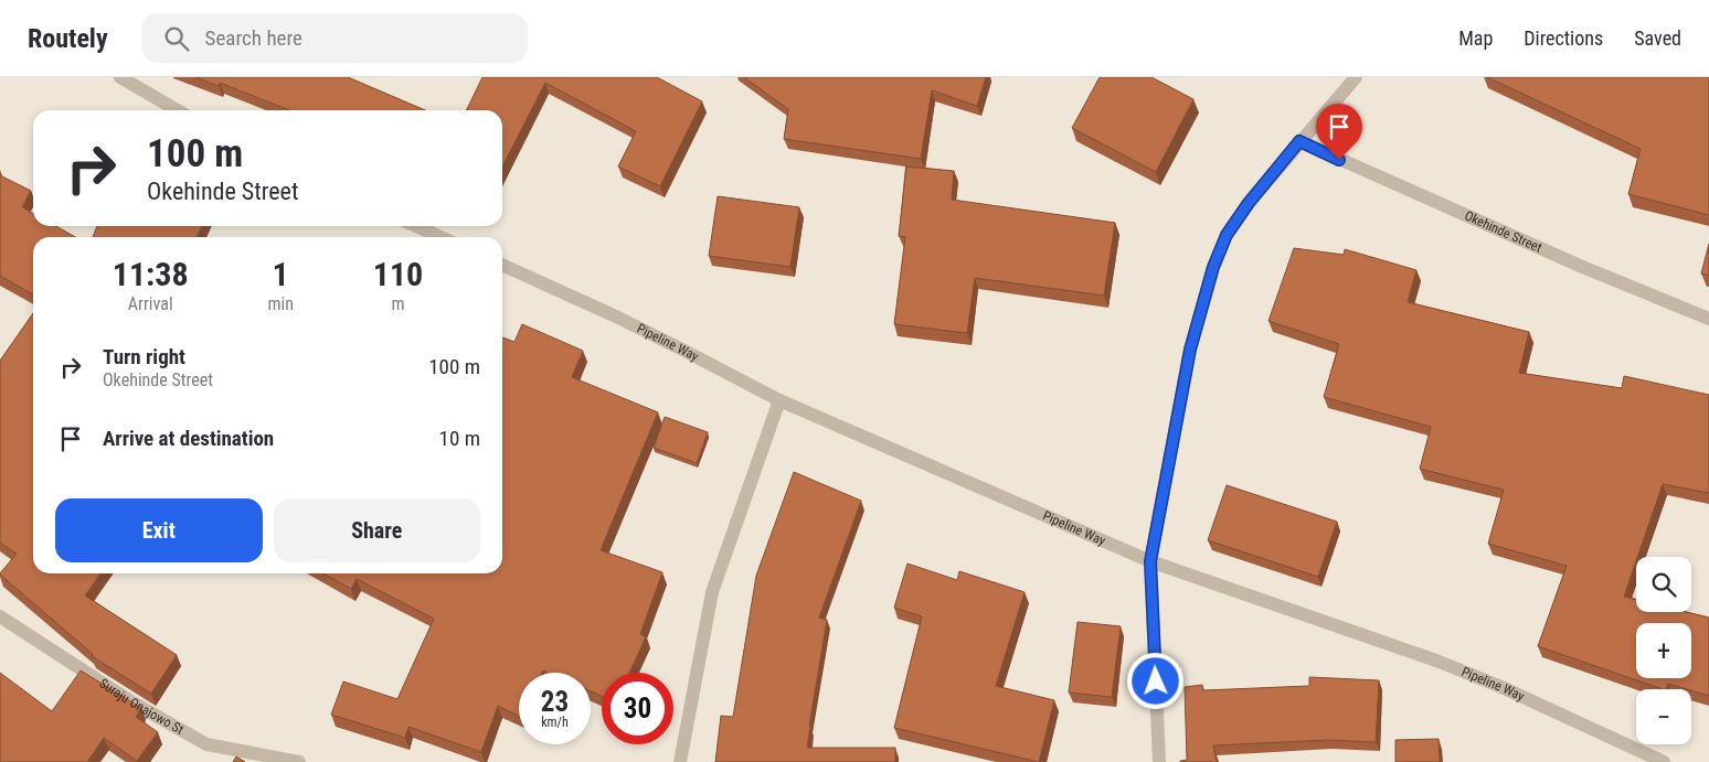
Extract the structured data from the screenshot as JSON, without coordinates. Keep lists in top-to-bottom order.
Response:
{
  "streets": {
    "street": ["Okehinde Street", "Pipeline Way", "Suraju Onajowo St"]
  },
  "page": {
    "header": "Routely",
    "search": "Search here",
    "nav": ["Map", "Directions", "Saved"],
    "turn": ["100 m", "Okehinde Street"],
    "eta": [
      "11:38",
      "Arrival",
      "1",
      "min",
      "110",
      "m"
    ],
    "list": [
      {
        "name": "Turn right",
        "note": "Okehinde Street",
        "value": "100 m"
      },
      {
        "name": "Arrive at destination",
        "value": "10 m"
      }
    ],
    "buttons": ["Exit", "Share"],
    "map_buttons": ["+", "−"],
    "speed": "23 km/h",
    "limit": "30"
  }
}
